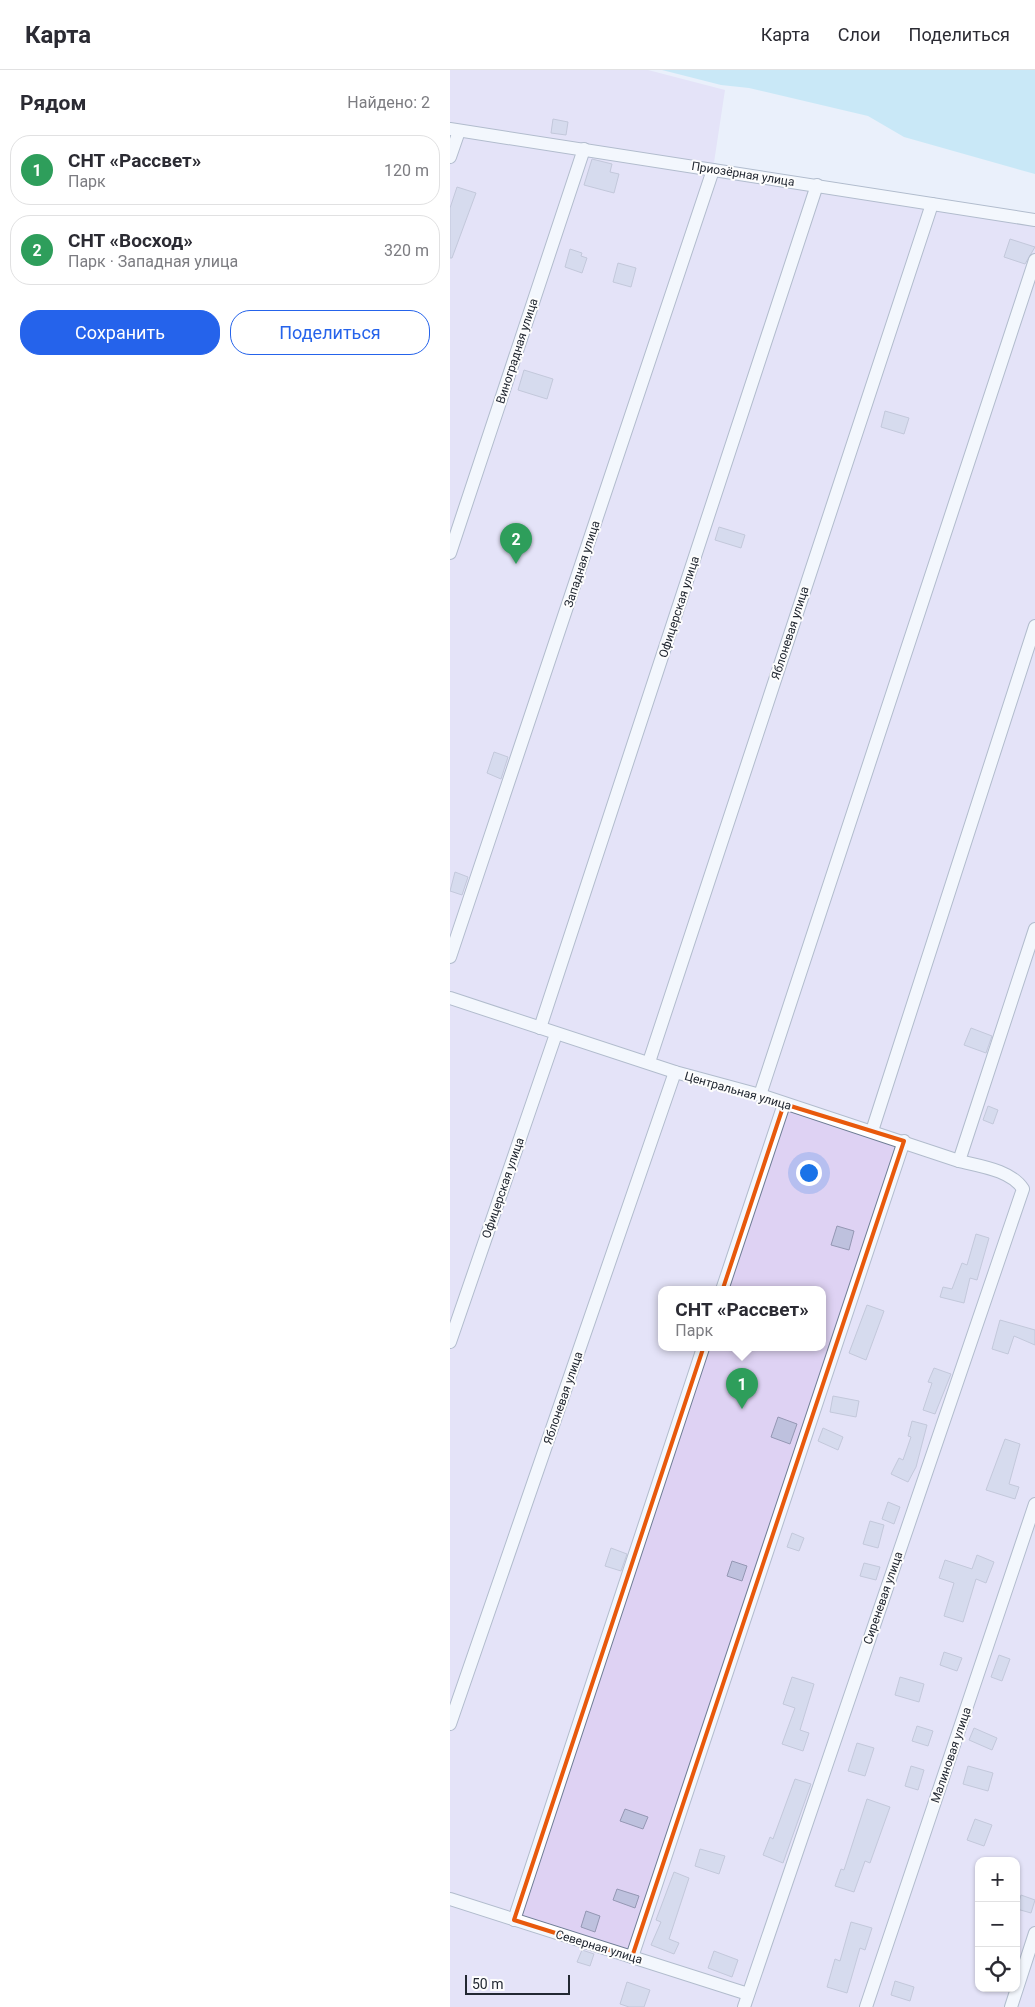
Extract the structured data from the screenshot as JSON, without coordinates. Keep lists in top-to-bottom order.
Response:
{
  "streets": {
    "street": [
      "Приозёрная улица",
      "Виноградная улица",
      "Западная улица",
      "Офицерская улица",
      "Яблоневая улица",
      "Центральная улица",
      "Сиреневая улица",
      "Малиновая улица",
      "Северная улица"
    ]
  },
  "crossings": [
    ["Приозёрная улица", "Виноградная улица"],
    ["Приозёрная улица", "Западная улица"],
    ["Приозёрная улица", "Офицерская улица"],
    ["Приозёрная улица", "Яблоневая улица"],
    ["Офицерская улица", "Центральная улица"],
    ["Яблоневая улица", "Центральная улица"],
    ["Центральная улица", "Сиреневая улица"],
    ["Сиреневая улица", "Северная улица"]
  ],
  "scale_bar": "50 m",
  "page": {
    "header": "Карта",
    "nav": ["Карта", "Слои", "Поделиться"],
    "heading": ["Рядом", "Найдено: 2"],
    "list": [
      {
        "mark": "1",
        "name": "СНТ «Рассвет»",
        "note": "Парк",
        "value": "120 m"
      },
      {
        "mark": "2",
        "name": "СНТ «Восход»",
        "note": "Парк · Западная улица",
        "value": "320 m"
      }
    ],
    "buttons": ["Сохранить", "Поделиться"],
    "pins": ["2", "1"],
    "popup": ["СНТ «Рассвет»", "Парк"],
    "map_buttons": ["+", "−"],
    "scale": "50 m"
  }
}
